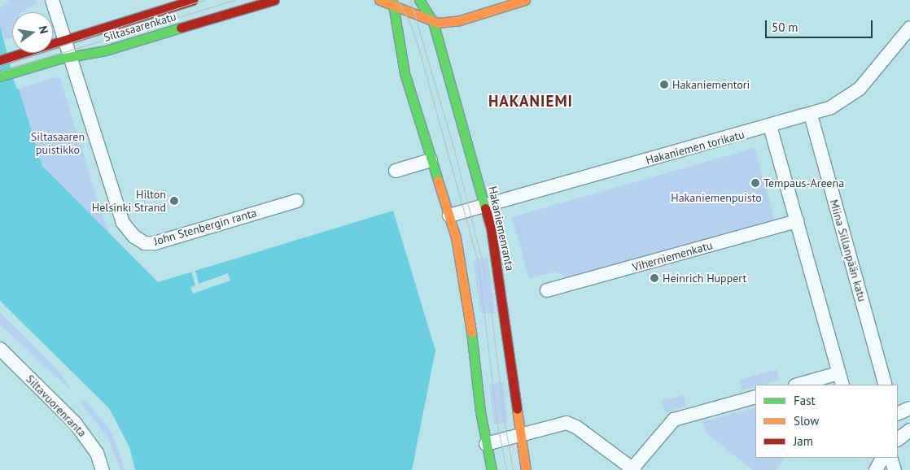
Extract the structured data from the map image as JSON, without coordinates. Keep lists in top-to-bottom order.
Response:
{
  "streets": {
    "main road": ["Siltasaarenkatu", "Hakaniemenranta"],
    "street": [
      "Hakaniemen torikatu",
      "John Stenbergin ranta",
      "Miina Sillanpään katu",
      "Viherniemenkatu",
      "Siltavuorenranta"
    ]
  },
  "crossings": [
    ["Siltasaarenkatu", "John Stenbergin ranta"],
    ["Hakaniemen torikatu", "Hakaniemenranta"],
    ["Hakaniemen torikatu", "Miina Sillanpään katu"]
  ],
  "districts": ["HAKANIEMI"],
  "parks": ["Siltasaaren puistikko", "Hakaniemenpuisto"],
  "places": [
    "Hakaniementori",
    "Tempaus-Areena",
    "Hilton Helsinki Strand",
    "Heinrich Huppert"
  ],
  "legend": ["Fast", "Slow", "Jam"],
  "scale_bar": "50 m",
  "north": "right"
}
